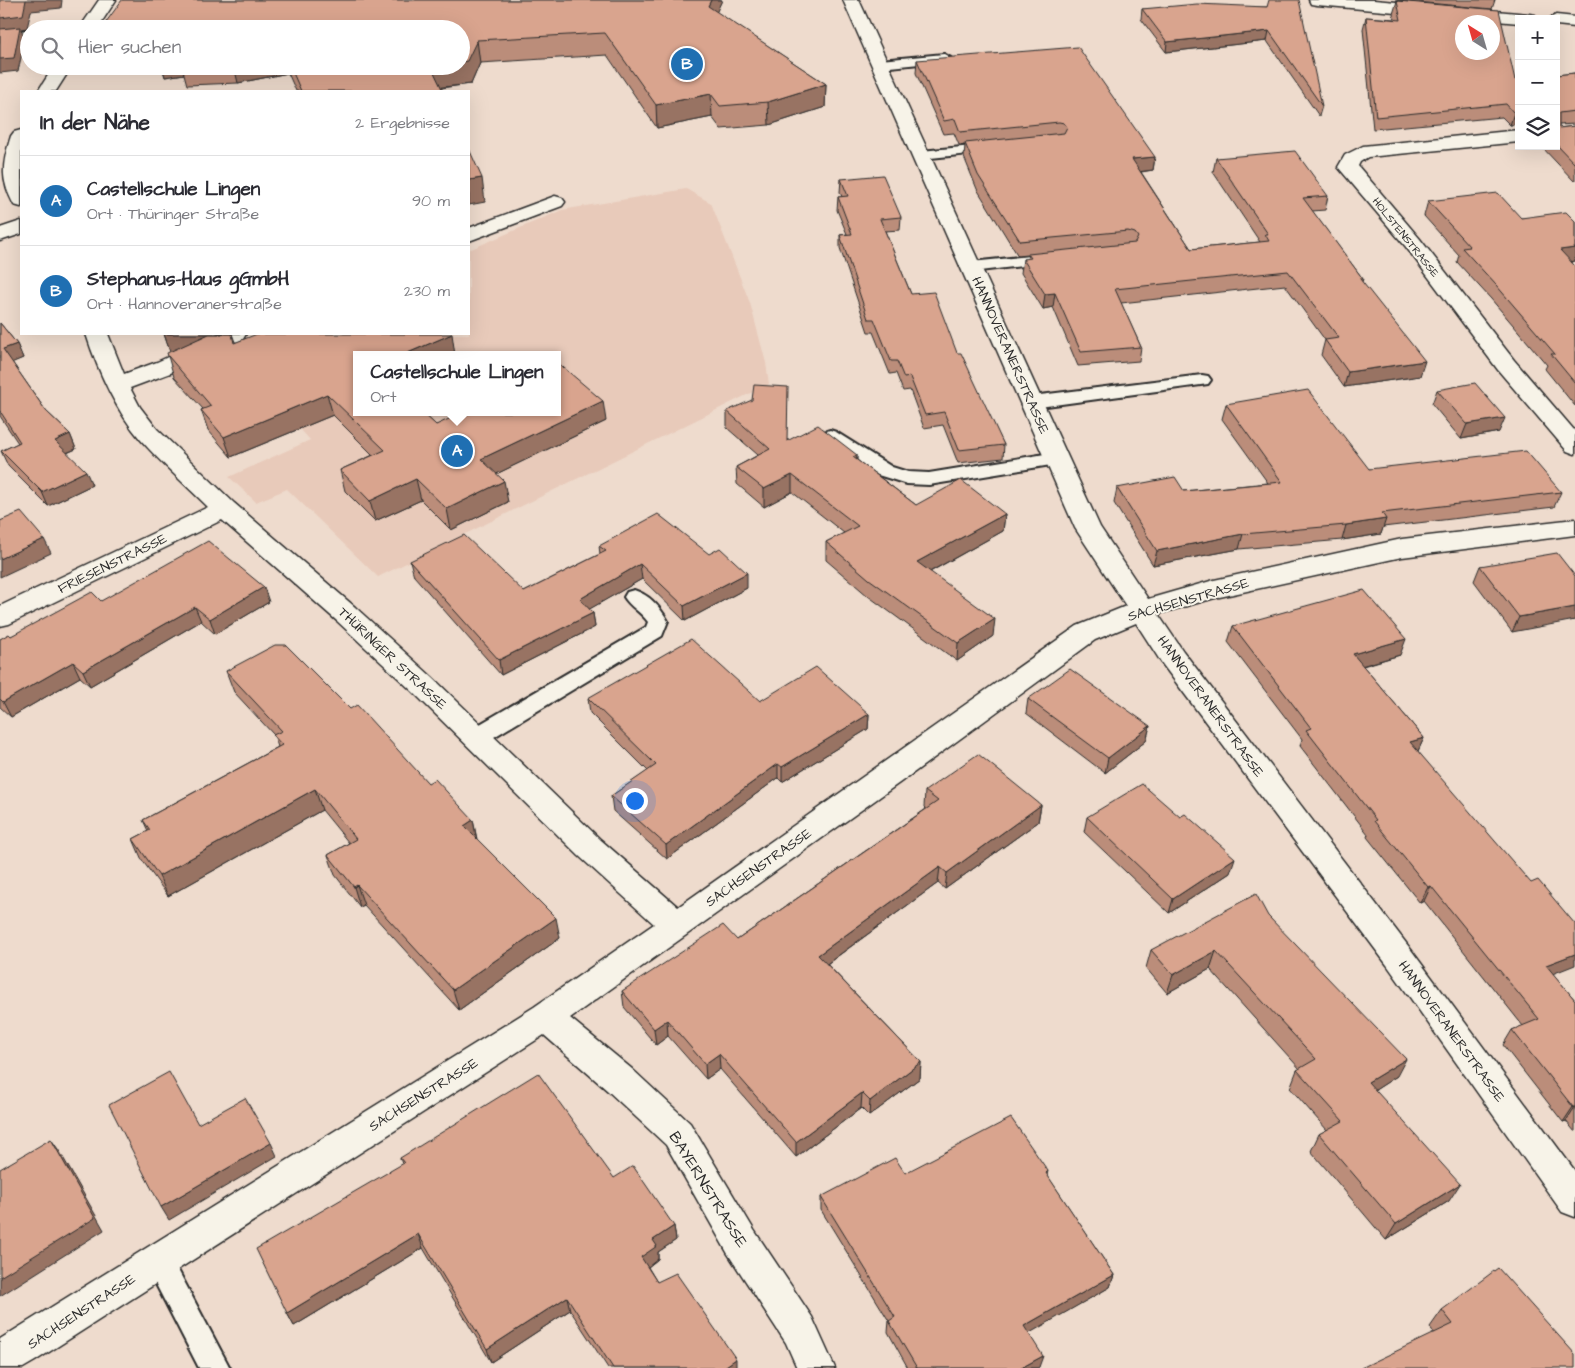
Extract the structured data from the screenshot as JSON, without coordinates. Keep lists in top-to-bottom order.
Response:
{
  "streets": {
    "street": [
      "HOLSTENSTRASSE",
      "HANNOVERANERSTRASSE",
      "FRIESENSTRASSE",
      "SACHSENSTRASSE",
      "THÜRINGER STRASSE",
      "BAYERNSTRASSE"
    ]
  },
  "crossings": [
    ["HANNOVERANERSTRASSE", "SACHSENSTRASSE"],
    ["FRIESENSTRASSE", "THÜRINGER STRASSE"],
    ["SACHSENSTRASSE", "THÜRINGER STRASSE"],
    ["SACHSENSTRASSE", "BAYERNSTRASSE"]
  ],
  "north": "top left",
  "page": {
    "map_buttons": ["+", "−"],
    "search": "Hier suchen",
    "pins": ["B", "A"],
    "heading": ["In der Nähe", "2 Ergebnisse"],
    "list": [
      {
        "mark": "A",
        "name": "Castellschule Lingen",
        "note": "Ort · Thüringer Straße",
        "value": "90 m"
      },
      {
        "mark": "B",
        "name": "Stephanus-Haus gGmbH",
        "note": "Ort · Hannoveranerstraße",
        "value": "230 m"
      }
    ],
    "popup": ["Castellschule Lingen", "Ort"]
  }
}
